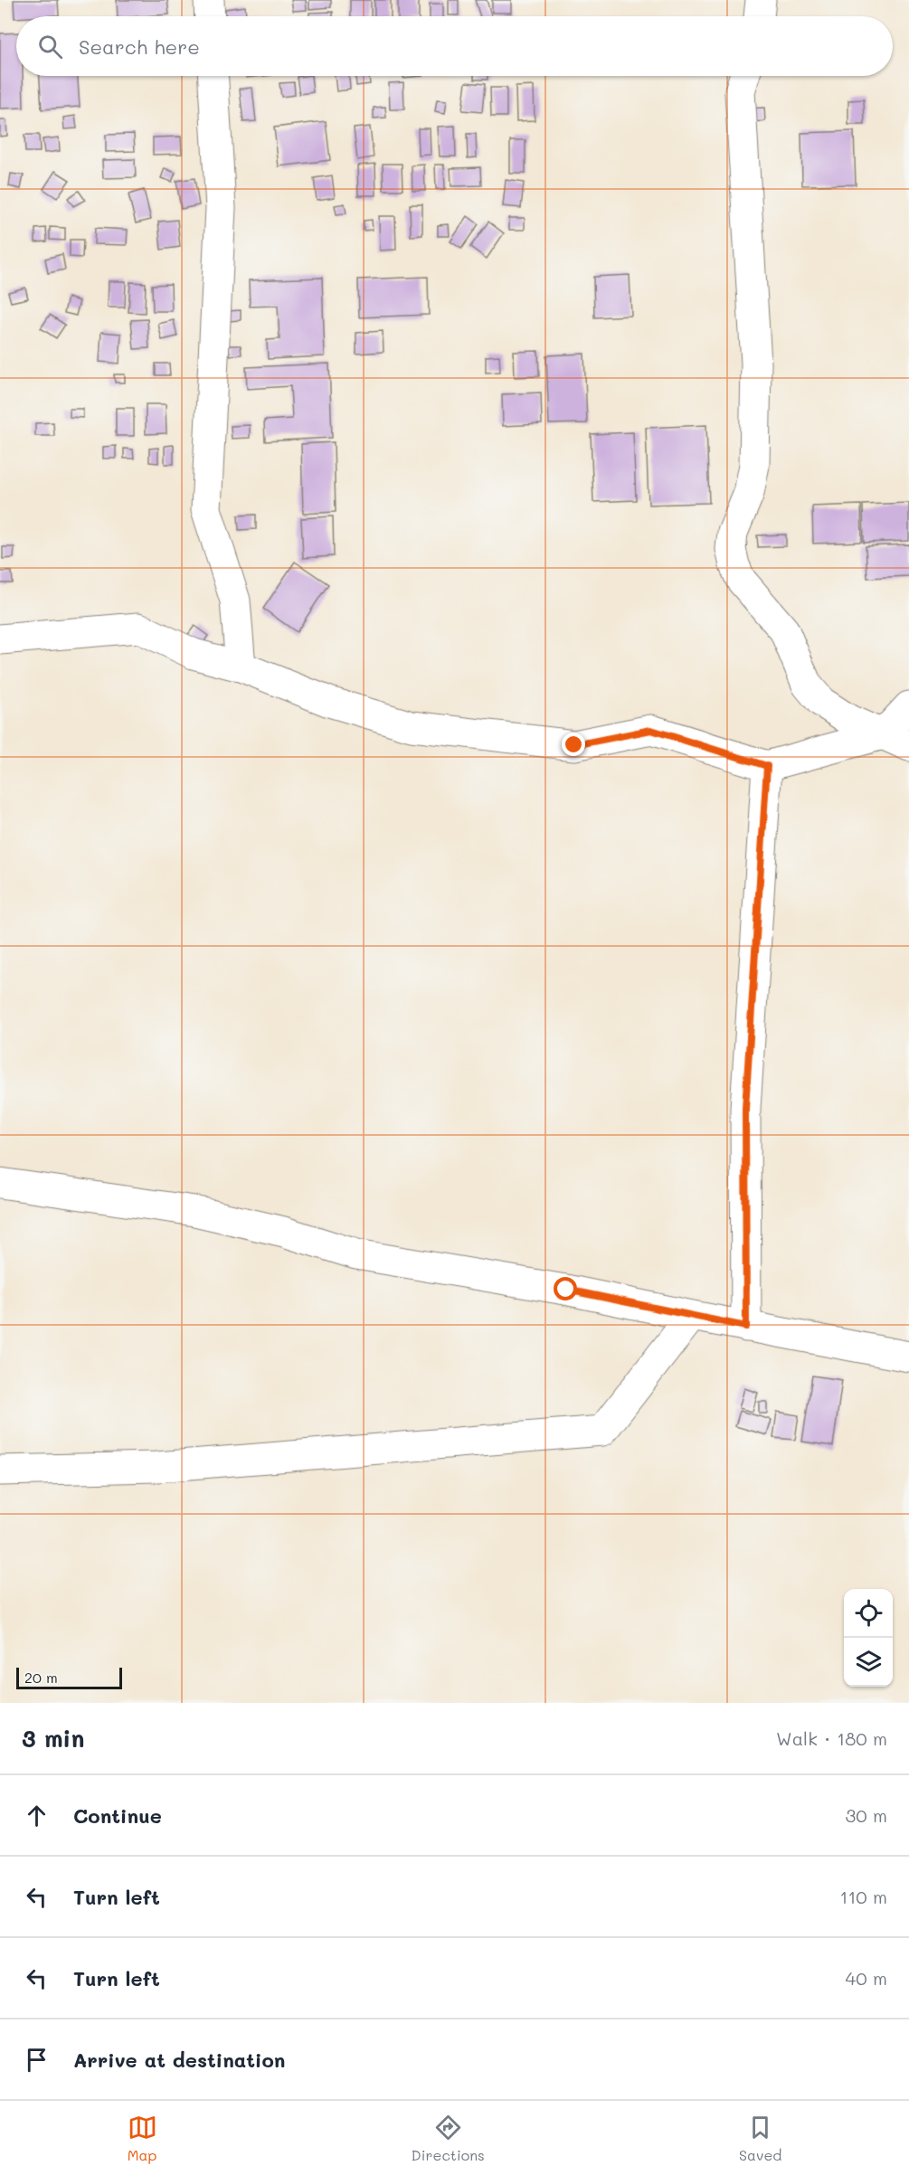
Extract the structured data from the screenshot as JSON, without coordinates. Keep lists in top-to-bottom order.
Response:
{
  "scale_bar": "20 m",
  "page": {
    "search": "Search here",
    "scale": "20 m",
    "heading": ["3 min", "Walk · 180 m"],
    "list": [
      ["Continue", "30 m"],
      ["Turn left", "110 m"],
      ["Turn left", "40 m"],
      "Arrive at destination"
    ],
    "nav": ["Map", "Directions", "Saved"]
  }
}
